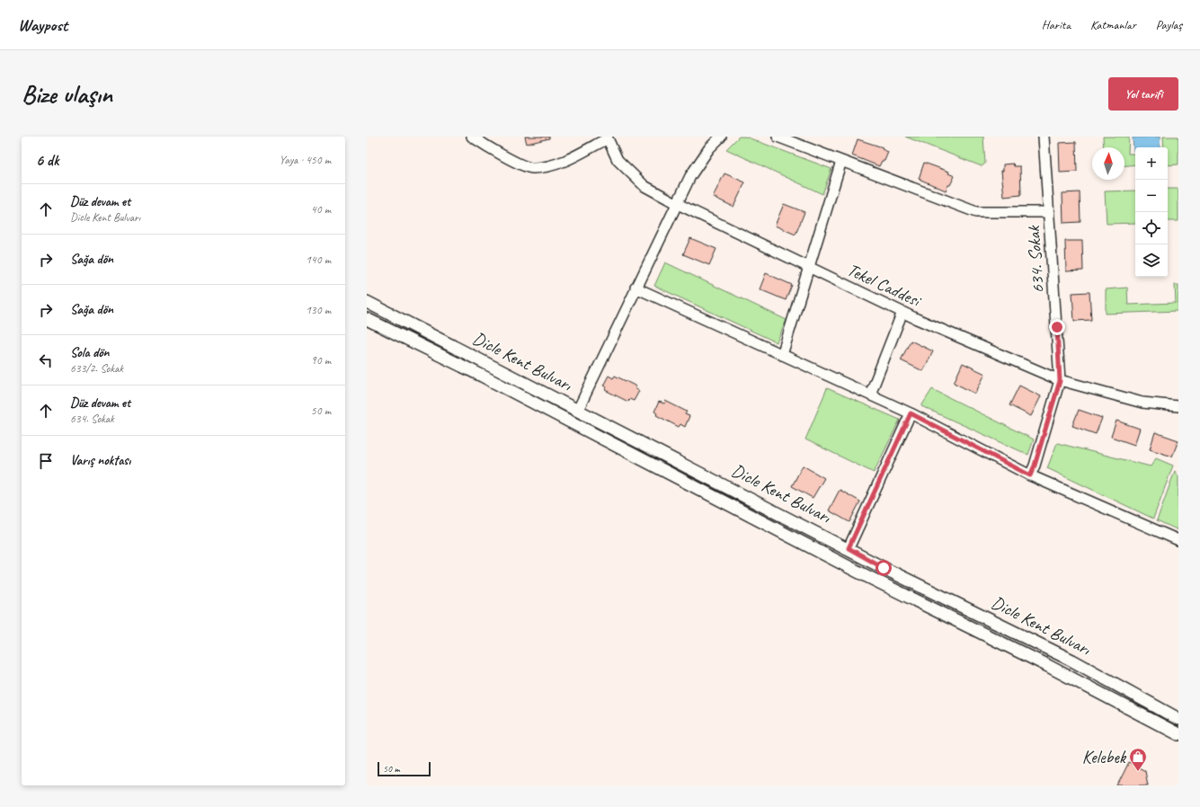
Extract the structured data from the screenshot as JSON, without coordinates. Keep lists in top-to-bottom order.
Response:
{
  "streets": {
    "main road": ["Dicle Kent Bulvarı"],
    "street": ["634. Sokak", "Tekel Caddesi"]
  },
  "crossings": [
    ["634. Sokak", "Tekel Caddesi"]
  ],
  "places": {
    "shop": ["Kelebek"]
  },
  "scale_bar": "50 m",
  "north": "top",
  "page": {
    "header": "Waypost",
    "nav": ["Harita", "Katmanlar", "Paylaş"],
    "buttons": "Yol tarifi",
    "title": "Bize ulaşın",
    "heading": ["6 dk", "Yaya · 450 m"],
    "map_buttons": ["+", "−"],
    "list": [
      ["Düz devam et", "Dicle Kent Bulvarı", "40 m"],
      ["Sağa dön", "140 m"],
      ["Sağa dön", "130 m"],
      ["Sola dön", "633/2. Sokak", "90 m"],
      ["Düz devam et", "634. Sokak", "50 m"],
      "Varış noktası"
    ],
    "scale": "50 m"
  }
}
